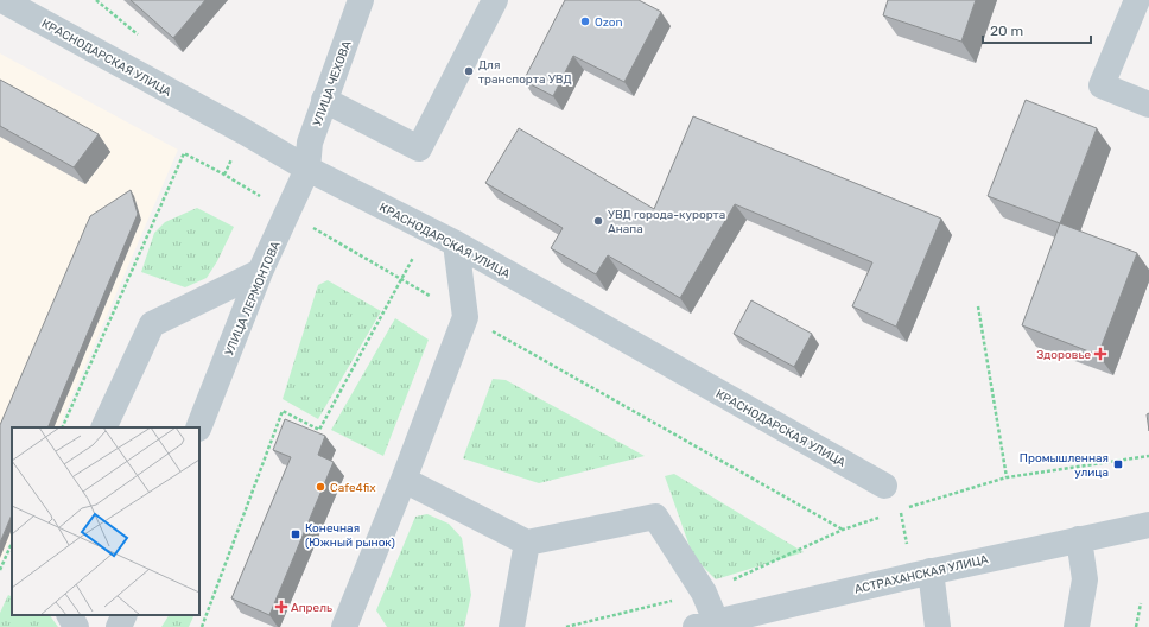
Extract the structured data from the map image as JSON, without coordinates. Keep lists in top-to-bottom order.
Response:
{
  "streets": {
    "street": [
      "КРАСНОДАРСКАЯ УЛИЦА",
      "УЛИЦА ЧЕХОВА",
      "УЛИЦА ЛЕРМОНТОВА",
      "АСТРАХАНСКАЯ УЛИЦА"
    ]
  },
  "crossings": [
    ["КРАСНОДАРСКАЯ УЛИЦА", "УЛИЦА ЧЕХОВА"],
    ["КРАСНОДАРСКАЯ УЛИЦА", "УЛИЦА ЛЕРМОНТОВА"],
    ["УЛИЦА ЧЕХОВА", "УЛИЦА ЛЕРМОНТОВА"]
  ],
  "places": {
    "other": [
      "Ozon",
      "Для транспорта УВД",
      "УВД города-курорта Анапа",
      "Cafe4fix"
    ],
    "health": ["Здоровье", "Апрель"],
    "transit": ["Промышленная улица", "Конечная (Южный рынок)"]
  },
  "scale_bar": "20 m"
}
